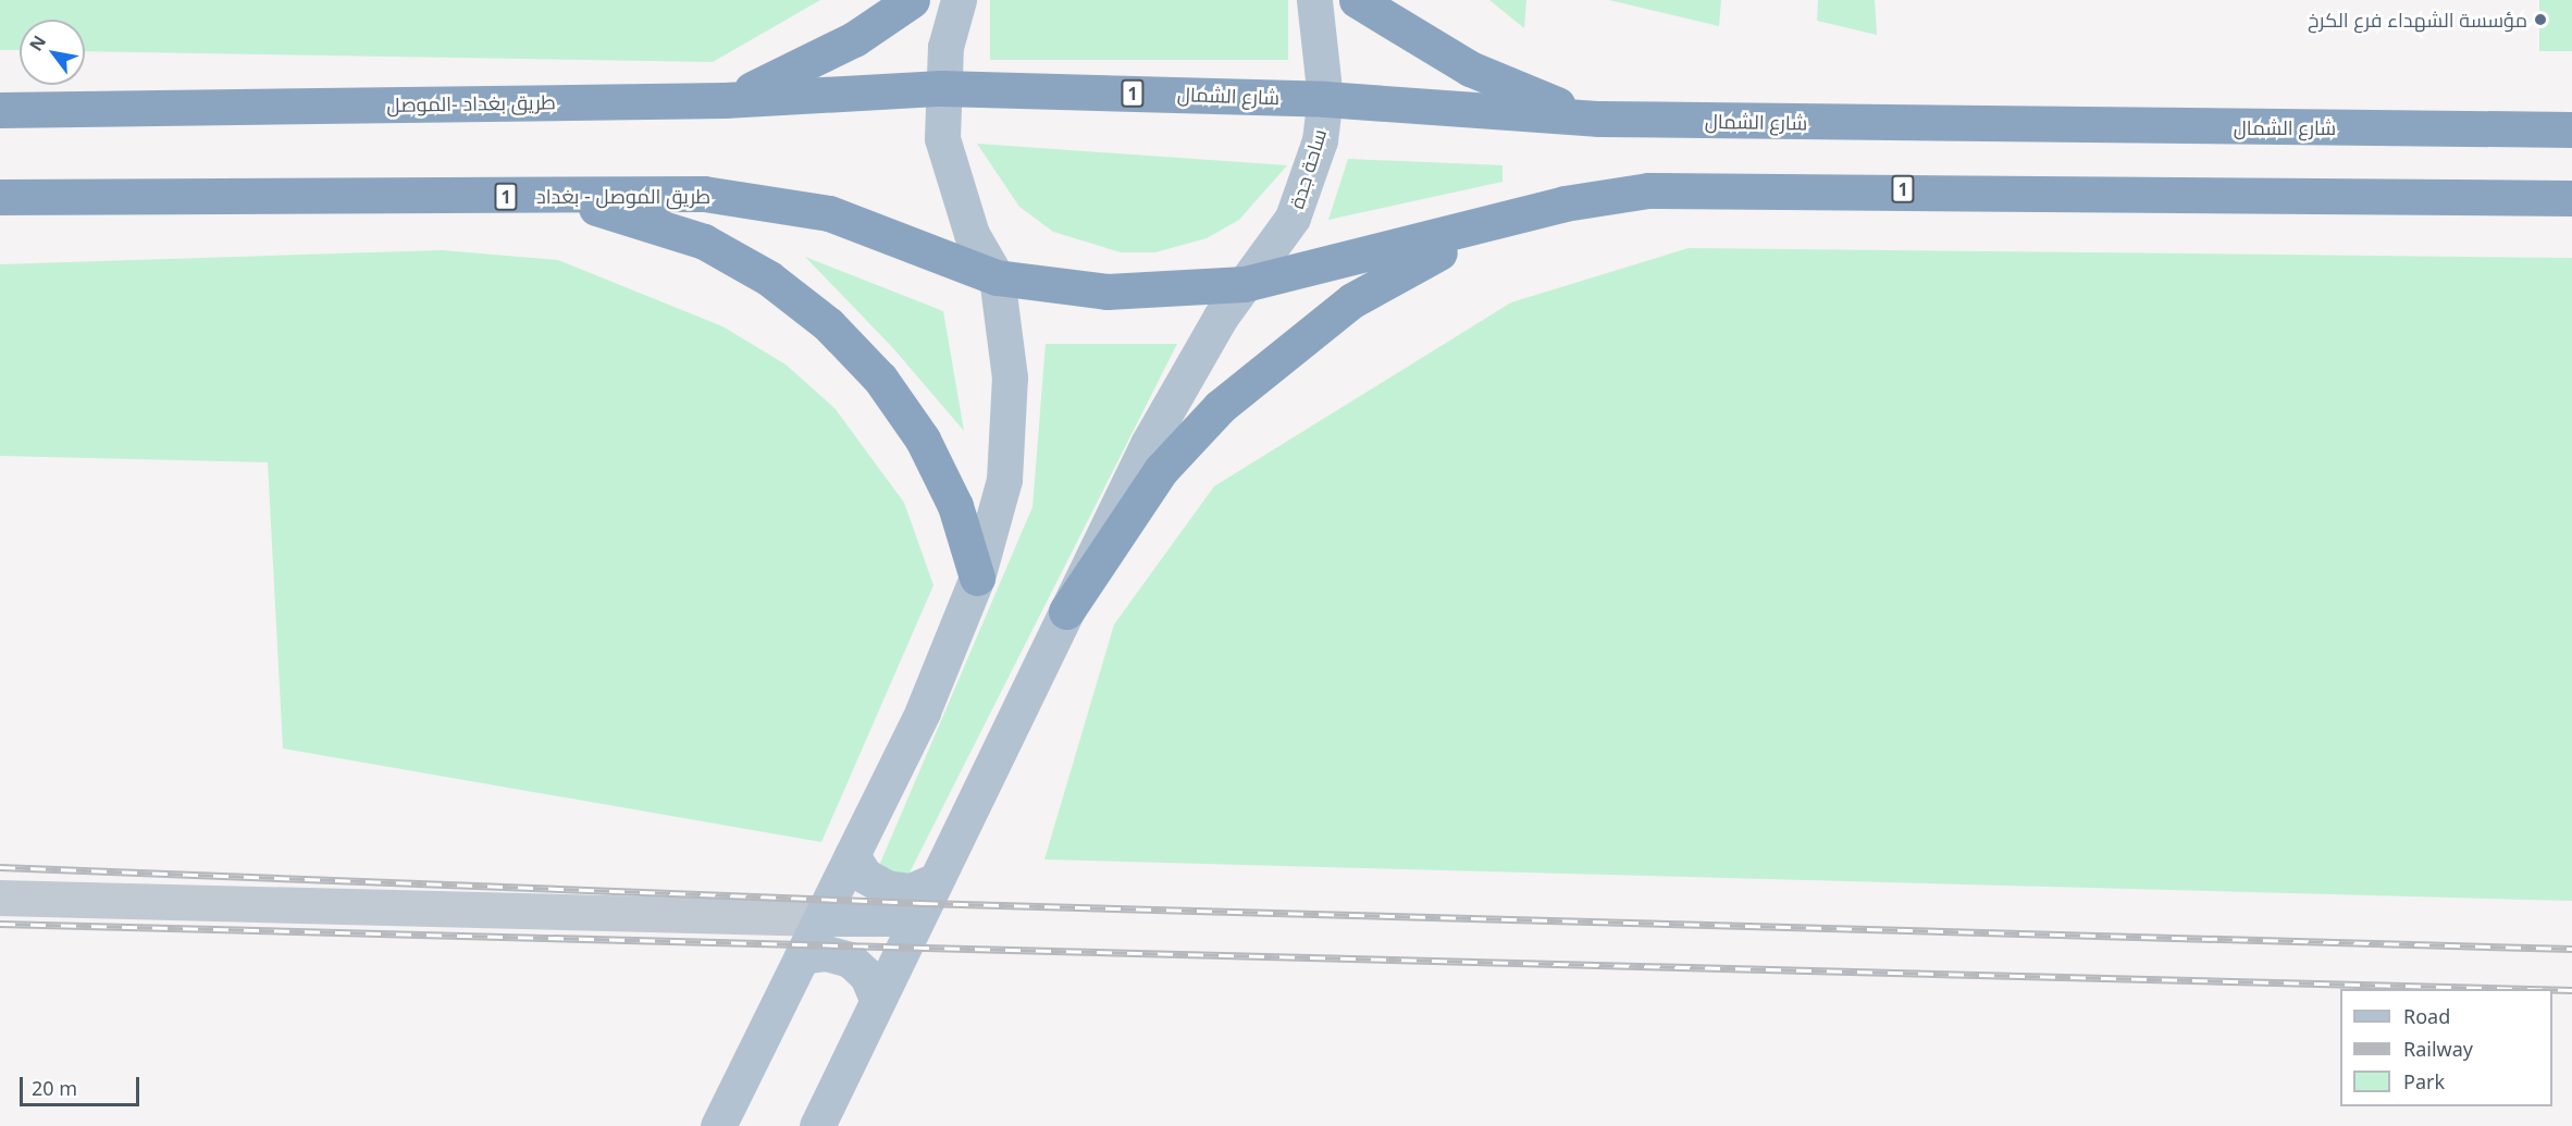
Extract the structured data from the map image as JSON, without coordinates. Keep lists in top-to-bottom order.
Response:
{
  "streets": {
    "highway": [
      "1",
      "شارع الشمال",
      "طريق بغداد -الموصل",
      "طريق الموصل - بغداد"
    ],
    "main road": ["ساحة جدة"]
  },
  "crossings": [
    ["1", "ساحة جدة"],
    ["1", "طريق الموصل - بغداد"],
    ["شارع الشمال", "طريق بغداد -الموصل"],
    ["شارع الشمال", "ساحة جدة"]
  ],
  "places": ["مؤسسة الشهداء فرع الكرخ"],
  "legend": ["Road", "Railway", "Park"],
  "scale_bar": "20 m",
  "north": "top left"
}
